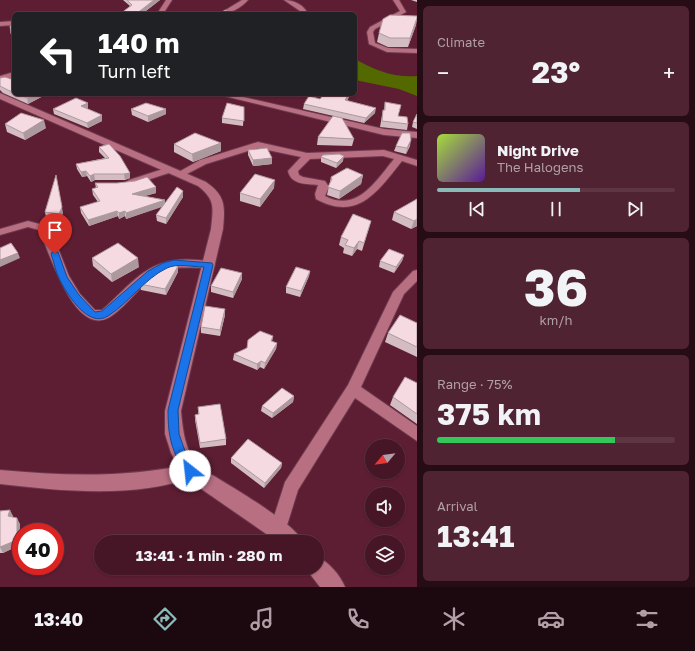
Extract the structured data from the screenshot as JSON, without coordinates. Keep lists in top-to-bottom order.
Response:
{
  "north": "bottom left",
  "page": {
    "tile": [
      "Climate",
      ["36", "km/h"],
      ["Range · 75%", "375 km"],
      ["Arrival", "13:41"]
    ],
    "turn": ["140 m", "Turn left"],
    "heat": ["−", "23°", "+"],
    "song": ["Night Drive", "The Halogens"],
    "limit": "40",
    "trip": "13:41 · 1 min · 280 m",
    "tabs": "13:40"
  }
}
